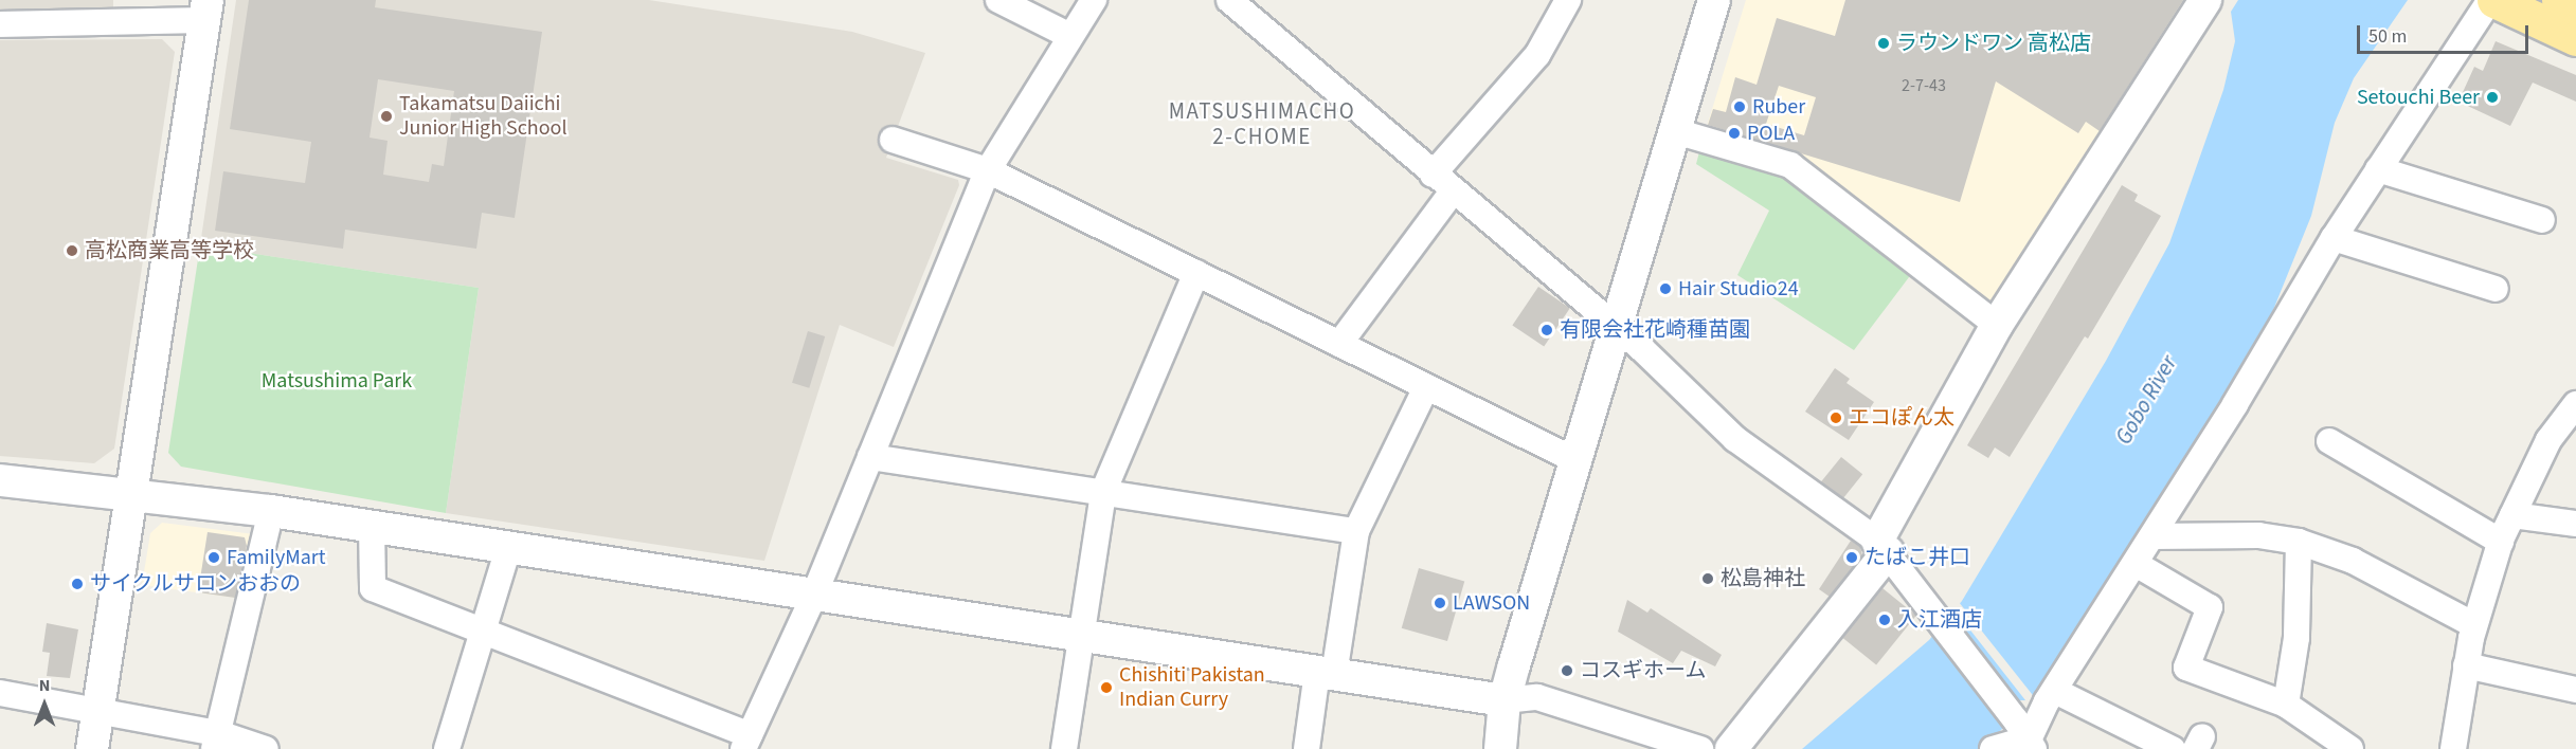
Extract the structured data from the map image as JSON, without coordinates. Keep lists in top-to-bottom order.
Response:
{
  "districts": ["MATSUSHIMACHO 2-CHOME"],
  "water": ["Gobo River"],
  "parks": ["Matsushima Park"],
  "places": [
    "ラウンドワン 高松店",
    "Setouchi Beer",
    "Ruber",
    "Takamatsu Daiichi Junior High School",
    "POLA",
    "高松商業高等学校",
    "Hair Studio24",
    "有限会社花崎種苗園",
    "エコぽん太",
    "FamilyMart",
    "たばこ井口",
    "松島神社",
    "サイクルサロンおおの",
    "LAWSON",
    "入江酒店",
    "コスギホーム",
    "Chishiti Pakistan Indian Curry"
  ],
  "house_numbers": ["2-7-43"],
  "scale_bar": "50 m",
  "north": "top"
}
